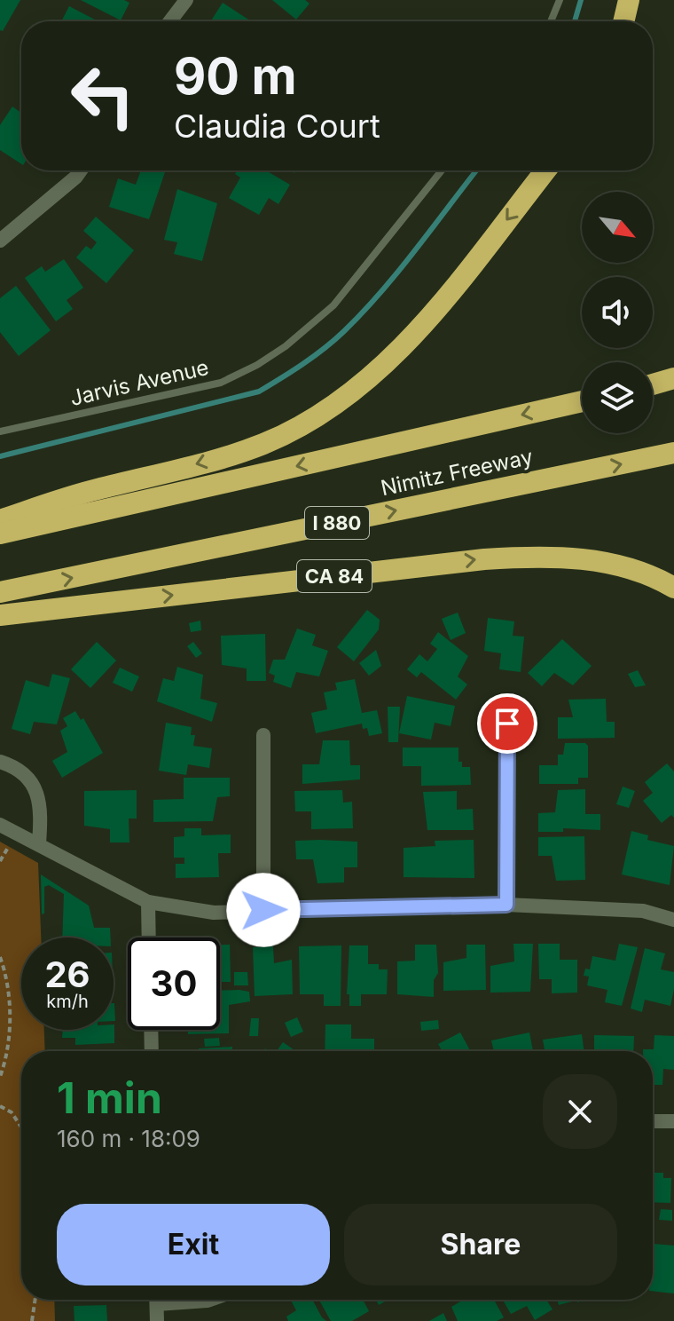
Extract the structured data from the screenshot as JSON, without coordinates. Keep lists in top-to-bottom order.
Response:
{
  "streets": {
    "highway": ["Nimitz Freeway", "I 880", "CA 84"],
    "lane": ["Jarvis Avenue"]
  },
  "north": "bottom right",
  "page": {
    "turn": ["90 m", "Claudia Court"],
    "speed": "26 km/h",
    "limit": "30",
    "heading": ["1 min", "160 m · 18:09"],
    "buttons": ["Exit", "Share"]
  }
}
